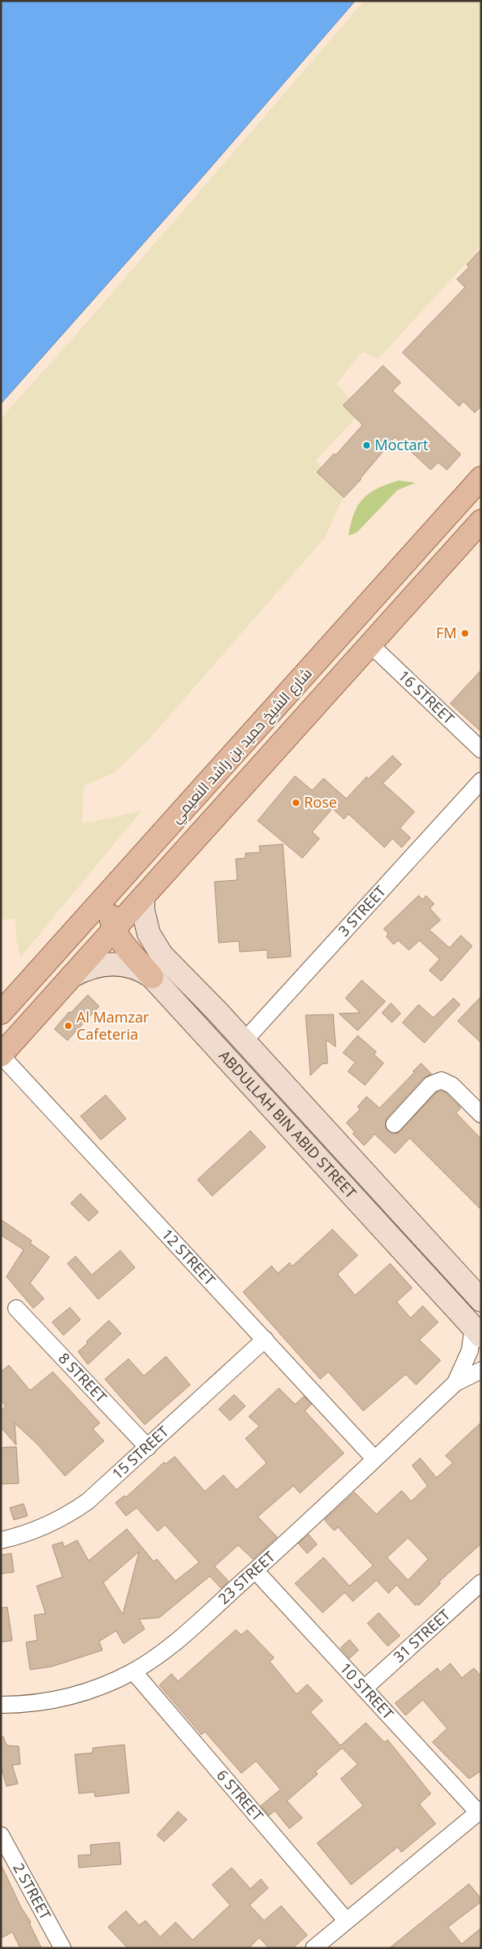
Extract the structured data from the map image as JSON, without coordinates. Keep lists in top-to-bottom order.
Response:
{
  "streets": {
    "main road": ["شارع الشيخ حميد بن راشد النعيمي", "ABDULLAH BIN ABID STREET"],
    "street": [
      "16 STREET",
      "3 STREET",
      "12 STREET",
      "8 STREET",
      "15 STREET",
      "23 STREET",
      "31 STREET",
      "10 STREET",
      "6 STREET",
      "2 STREET"
    ]
  },
  "crossings": [
    ["16 STREET", "شارع الشيخ حميد بن راشد النعيمي"],
    ["شارع الشيخ حميد بن راشد النعيمي", "ABDULLAH BIN ABID STREET"],
    ["شارع الشيخ حميد بن راشد النعيمي", "12 STREET"],
    ["3 STREET", "ABDULLAH BIN ABID STREET"],
    ["ABDULLAH BIN ABID STREET", "23 STREET"],
    ["12 STREET", "15 STREET"],
    ["12 STREET", "23 STREET"],
    ["8 STREET", "15 STREET"],
    ["23 STREET", "10 STREET"],
    ["23 STREET", "6 STREET"],
    ["31 STREET", "10 STREET"]
  ],
  "places": [
    "Moctart",
    "FM",
    "Rose",
    "Al Mamzar Cafeteria"
  ]
}
